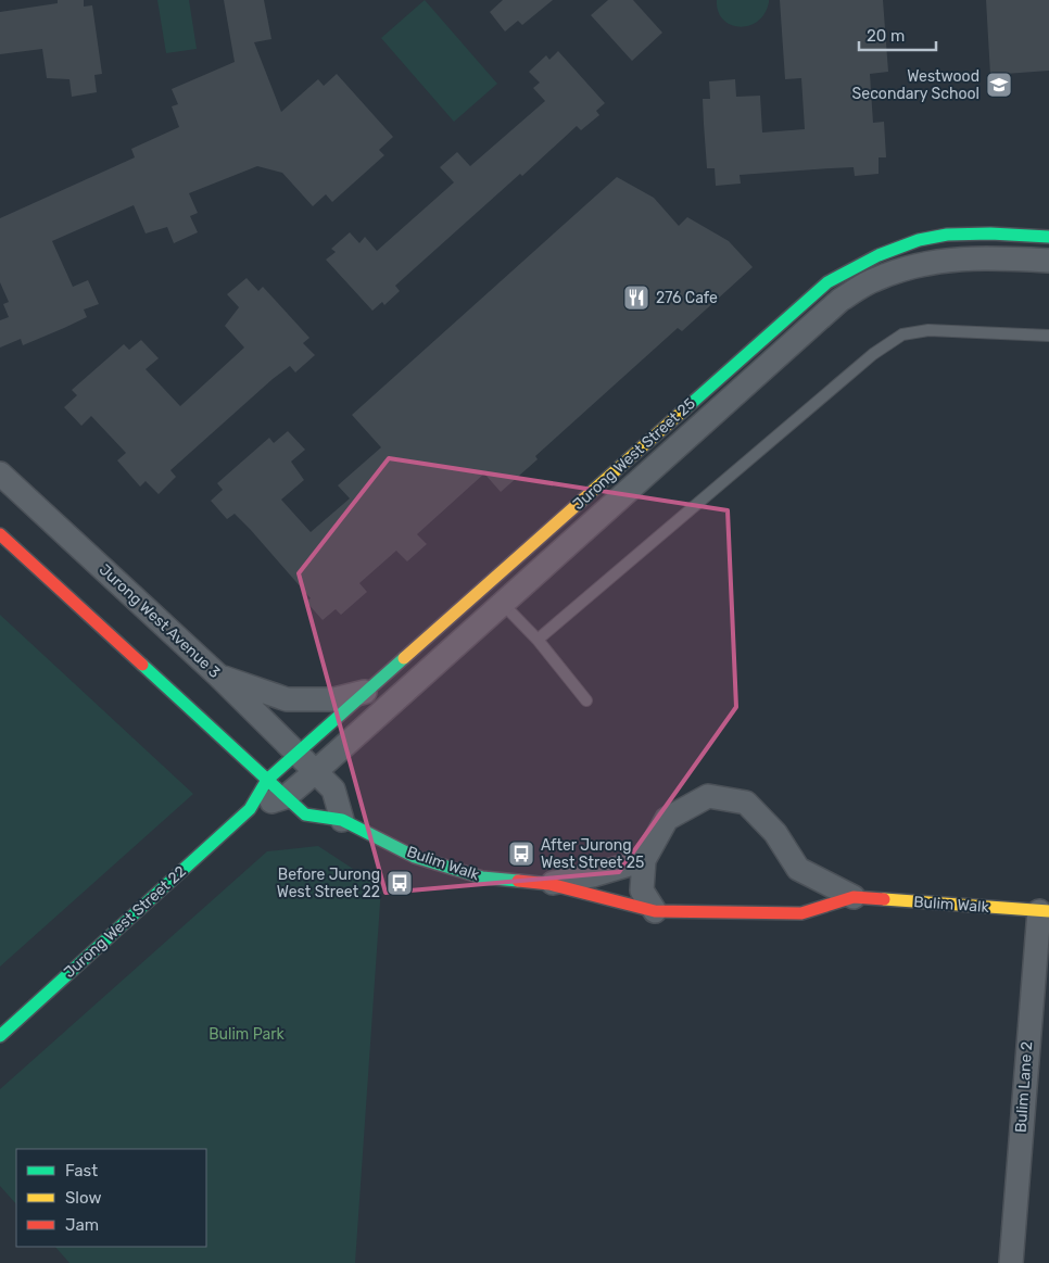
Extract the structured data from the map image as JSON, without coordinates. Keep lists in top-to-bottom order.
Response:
{
  "streets": {
    "street": [
      "Jurong West Street 25",
      "Jurong West Avenue 3",
      "Bulim Walk",
      "Jurong West Street 22",
      "Bulim Lane 2"
    ]
  },
  "crossings": [
    ["Jurong West Street 25", "Jurong West Avenue 3"],
    ["Jurong West Street 25", "Bulim Walk"],
    ["Jurong West Street 25", "Jurong West Street 22"],
    ["Bulim Walk", "Jurong West Street 22"],
    ["Bulim Walk", "Bulim Lane 2"]
  ],
  "parks": ["Bulim Park"],
  "places": {
    "school or university": ["Westwood Secondary School"],
    "restaurant": ["276 Cafe"],
    "bus stop": ["After Jurong West Street 25", "Before Jurong West Street 22"]
  },
  "legend": ["Fast", "Slow", "Jam"],
  "scale_bar": "20 m"
}
